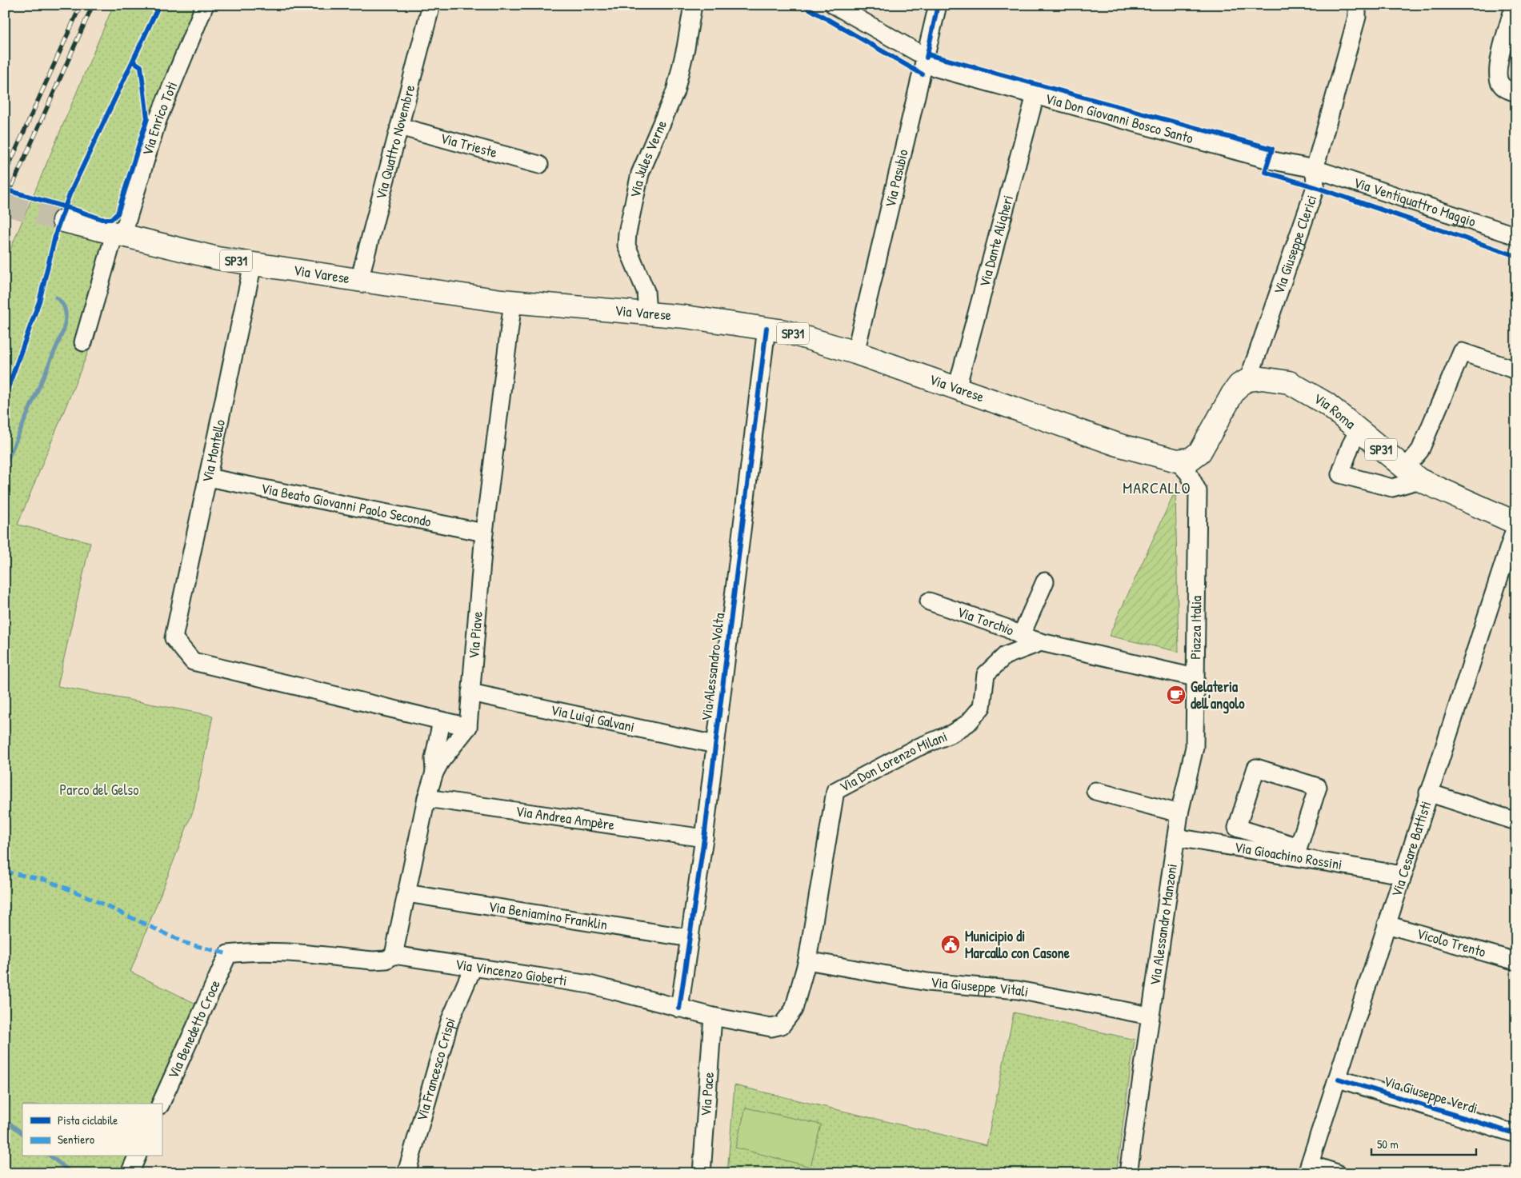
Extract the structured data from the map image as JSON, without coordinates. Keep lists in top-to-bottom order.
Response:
{
  "streets": {
    "main road": [
      "Via Giuseppe Clerici",
      "SP31",
      "Via Varese",
      "Via Roma"
    ],
    "street": [
      "Via Don Giovanni Bosco Santo",
      "Via Enrico Toti",
      "Via Quattro Novembre",
      "Via Trieste",
      "Via Jules Verne",
      "Via Pasubio",
      "Via Ventiquattro Maggio",
      "Via Dante Aligheri",
      "Via Montello",
      "Via Beato Giovanni Paolo Secondo",
      "Via Torchio",
      "Piazza Italia",
      "Via Piave",
      "Via Alessandro Volta",
      "Via Luigi Galvani",
      "Via Don Lorenzo Milani",
      "Via Andrea Ampère",
      "Via Cesare Battisti",
      "Via Gioachino Rossini",
      "Via Beniamino Franklin",
      "Via Alessandro Manzoni",
      "Vicolo Trento",
      "Via Vincenzo Gioberti",
      "Via Giuseppe Vitali",
      "Via Benedetto Croce",
      "Via Francesco Crispi",
      "Via Pace",
      "Via Giuseppe Verdi"
    ]
  },
  "crossings": [
    ["Via Don Giovanni Bosco Santo", "Via Pasubio"],
    ["Via Don Giovanni Bosco Santo", "Via Ventiquattro Maggio"],
    ["Via Don Giovanni Bosco Santo", "Via Dante Aligheri"],
    ["Via Don Giovanni Bosco Santo", "Via Giuseppe Clerici"],
    ["Via Enrico Toti", "Via Varese"],
    ["Via Quattro Novembre", "Via Trieste"],
    ["Via Quattro Novembre", "Via Varese"],
    ["Via Jules Verne", "Via Varese"],
    ["Via Pasubio", "Via Varese"],
    ["Via Ventiquattro Maggio", "Via Giuseppe Clerici"],
    ["Via Dante Aligheri", "Via Varese"],
    ["Via Giuseppe Clerici", "Via Varese"],
    ["Via Giuseppe Clerici", "Via Roma"],
    ["Via Giuseppe Clerici", "Piazza Italia"],
    ["Via Varese", "Via Montello"],
    ["Via Varese", "Piazza Italia"],
    ["Via Varese", "Via Piave"],
    ["Via Varese", "Via Alessandro Volta"],
    ["Via Roma", "Via Cesare Battisti"],
    ["Via Montello", "Via Beato Giovanni Paolo Secondo"],
    ["Via Beato Giovanni Paolo Secondo", "Via Piave"],
    ["Via Torchio", "Piazza Italia"],
    ["Via Torchio", "Via Don Lorenzo Milani"],
    ["Piazza Italia", "Via Don Lorenzo Milani"],
    ["Piazza Italia", "Via Alessandro Manzoni"],
    ["Via Piave", "Via Luigi Galvani"],
    ["Via Alessandro Volta", "Via Luigi Galvani"],
    ["Via Alessandro Volta", "Via Andrea Ampère"],
    ["Via Alessandro Volta", "Via Beniamino Franklin"],
    ["Via Alessandro Volta", "Via Vincenzo Gioberti"],
    ["Via Don Lorenzo Milani", "Via Vincenzo Gioberti"],
    ["Via Don Lorenzo Milani", "Via Giuseppe Vitali"],
    ["Via Cesare Battisti", "Via Gioachino Rossini"],
    ["Via Cesare Battisti", "Vicolo Trento"],
    ["Via Cesare Battisti", "Via Giuseppe Verdi"],
    ["Via Gioachino Rossini", "Via Alessandro Manzoni"],
    ["Via Alessandro Manzoni", "Via Giuseppe Vitali"],
    ["Via Vincenzo Gioberti", "Via Benedetto Croce"],
    ["Via Vincenzo Gioberti", "Via Francesco Crispi"],
    ["Via Vincenzo Gioberti", "Via Pace"]
  ],
  "districts": ["MARCALLO"],
  "parks": ["Parco del Gelso"],
  "places": {
    "cafe": ["Gelateria dell'angolo"],
    "public building": ["Municipio di Marcallo con Casone"]
  },
  "legend": ["Pista ciclabile", "Sentiero"],
  "scale_bar": "50 m"
}
